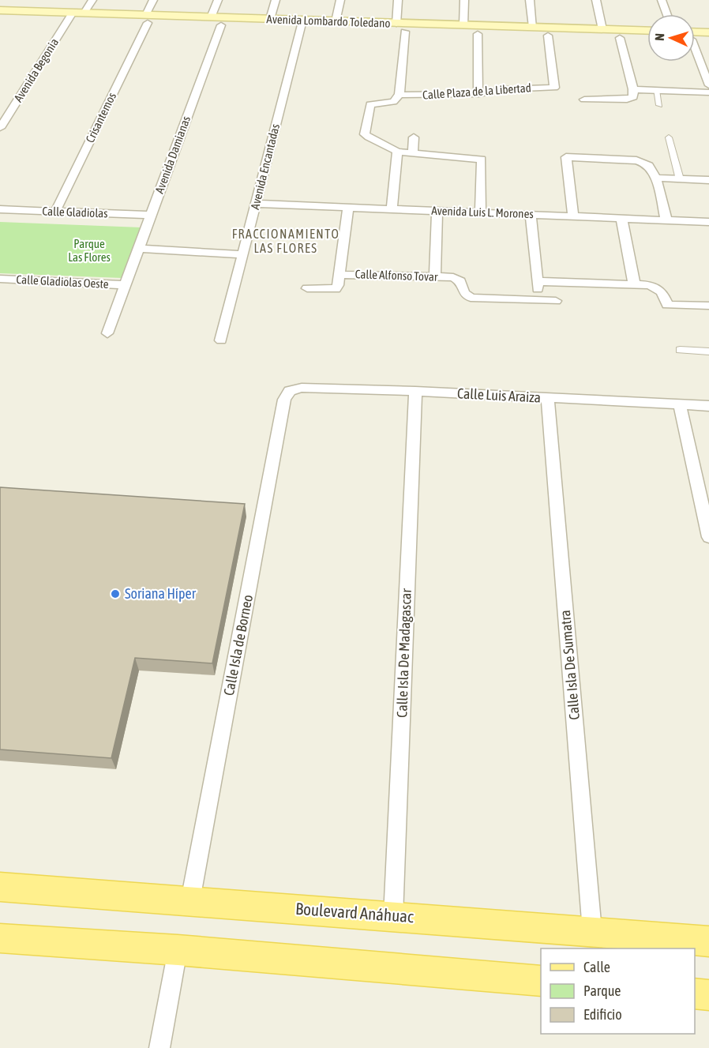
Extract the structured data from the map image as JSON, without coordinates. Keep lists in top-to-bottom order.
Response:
{
  "streets": {
    "main road": ["Avenida Lombardo Toledano", "Boulevard Anáhuac"],
    "street": [
      "Avenida Begonia",
      "Calle Plaza de la Libertad",
      "Crisantemos",
      "Avenida Damianas",
      "Avenida Encantadas",
      "Calle Gladiolas",
      "Avenida Luis L. Morones",
      "Calle Alfonso Tovar",
      "Calle Gladiolas Oeste",
      "Calle Luis Araiza",
      "Calle Isla de Borneo",
      "Calle Isla De Madagascar",
      "Calle Isla De Sumatra"
    ]
  },
  "crossings": [
    ["Avenida Lombardo Toledano", "Avenida Begonia"],
    ["Avenida Lombardo Toledano", "Calle Plaza de la Libertad"],
    ["Avenida Lombardo Toledano", "Crisantemos"],
    ["Avenida Lombardo Toledano", "Avenida Damianas"],
    ["Avenida Lombardo Toledano", "Avenida Encantadas"],
    ["Crisantemos", "Calle Gladiolas"],
    ["Avenida Damianas", "Calle Gladiolas"],
    ["Avenida Damianas", "Calle Gladiolas Oeste"],
    ["Avenida Encantadas", "Avenida Luis L. Morones"],
    ["Calle Luis Araiza", "Calle Isla de Borneo"],
    ["Calle Luis Araiza", "Calle Isla De Madagascar"],
    ["Calle Luis Araiza", "Calle Isla De Sumatra"],
    ["Calle Isla de Borneo", "Boulevard Anáhuac"],
    ["Calle Isla De Madagascar", "Boulevard Anáhuac"],
    ["Calle Isla De Sumatra", "Boulevard Anáhuac"]
  ],
  "districts": ["FRACCIONAMIENTO LAS FLORES"],
  "parks": ["Parque Las Flores"],
  "places": ["Soriana Híper"],
  "legend": ["Calle", "Parque", "Edificio"],
  "north": "left"
}
